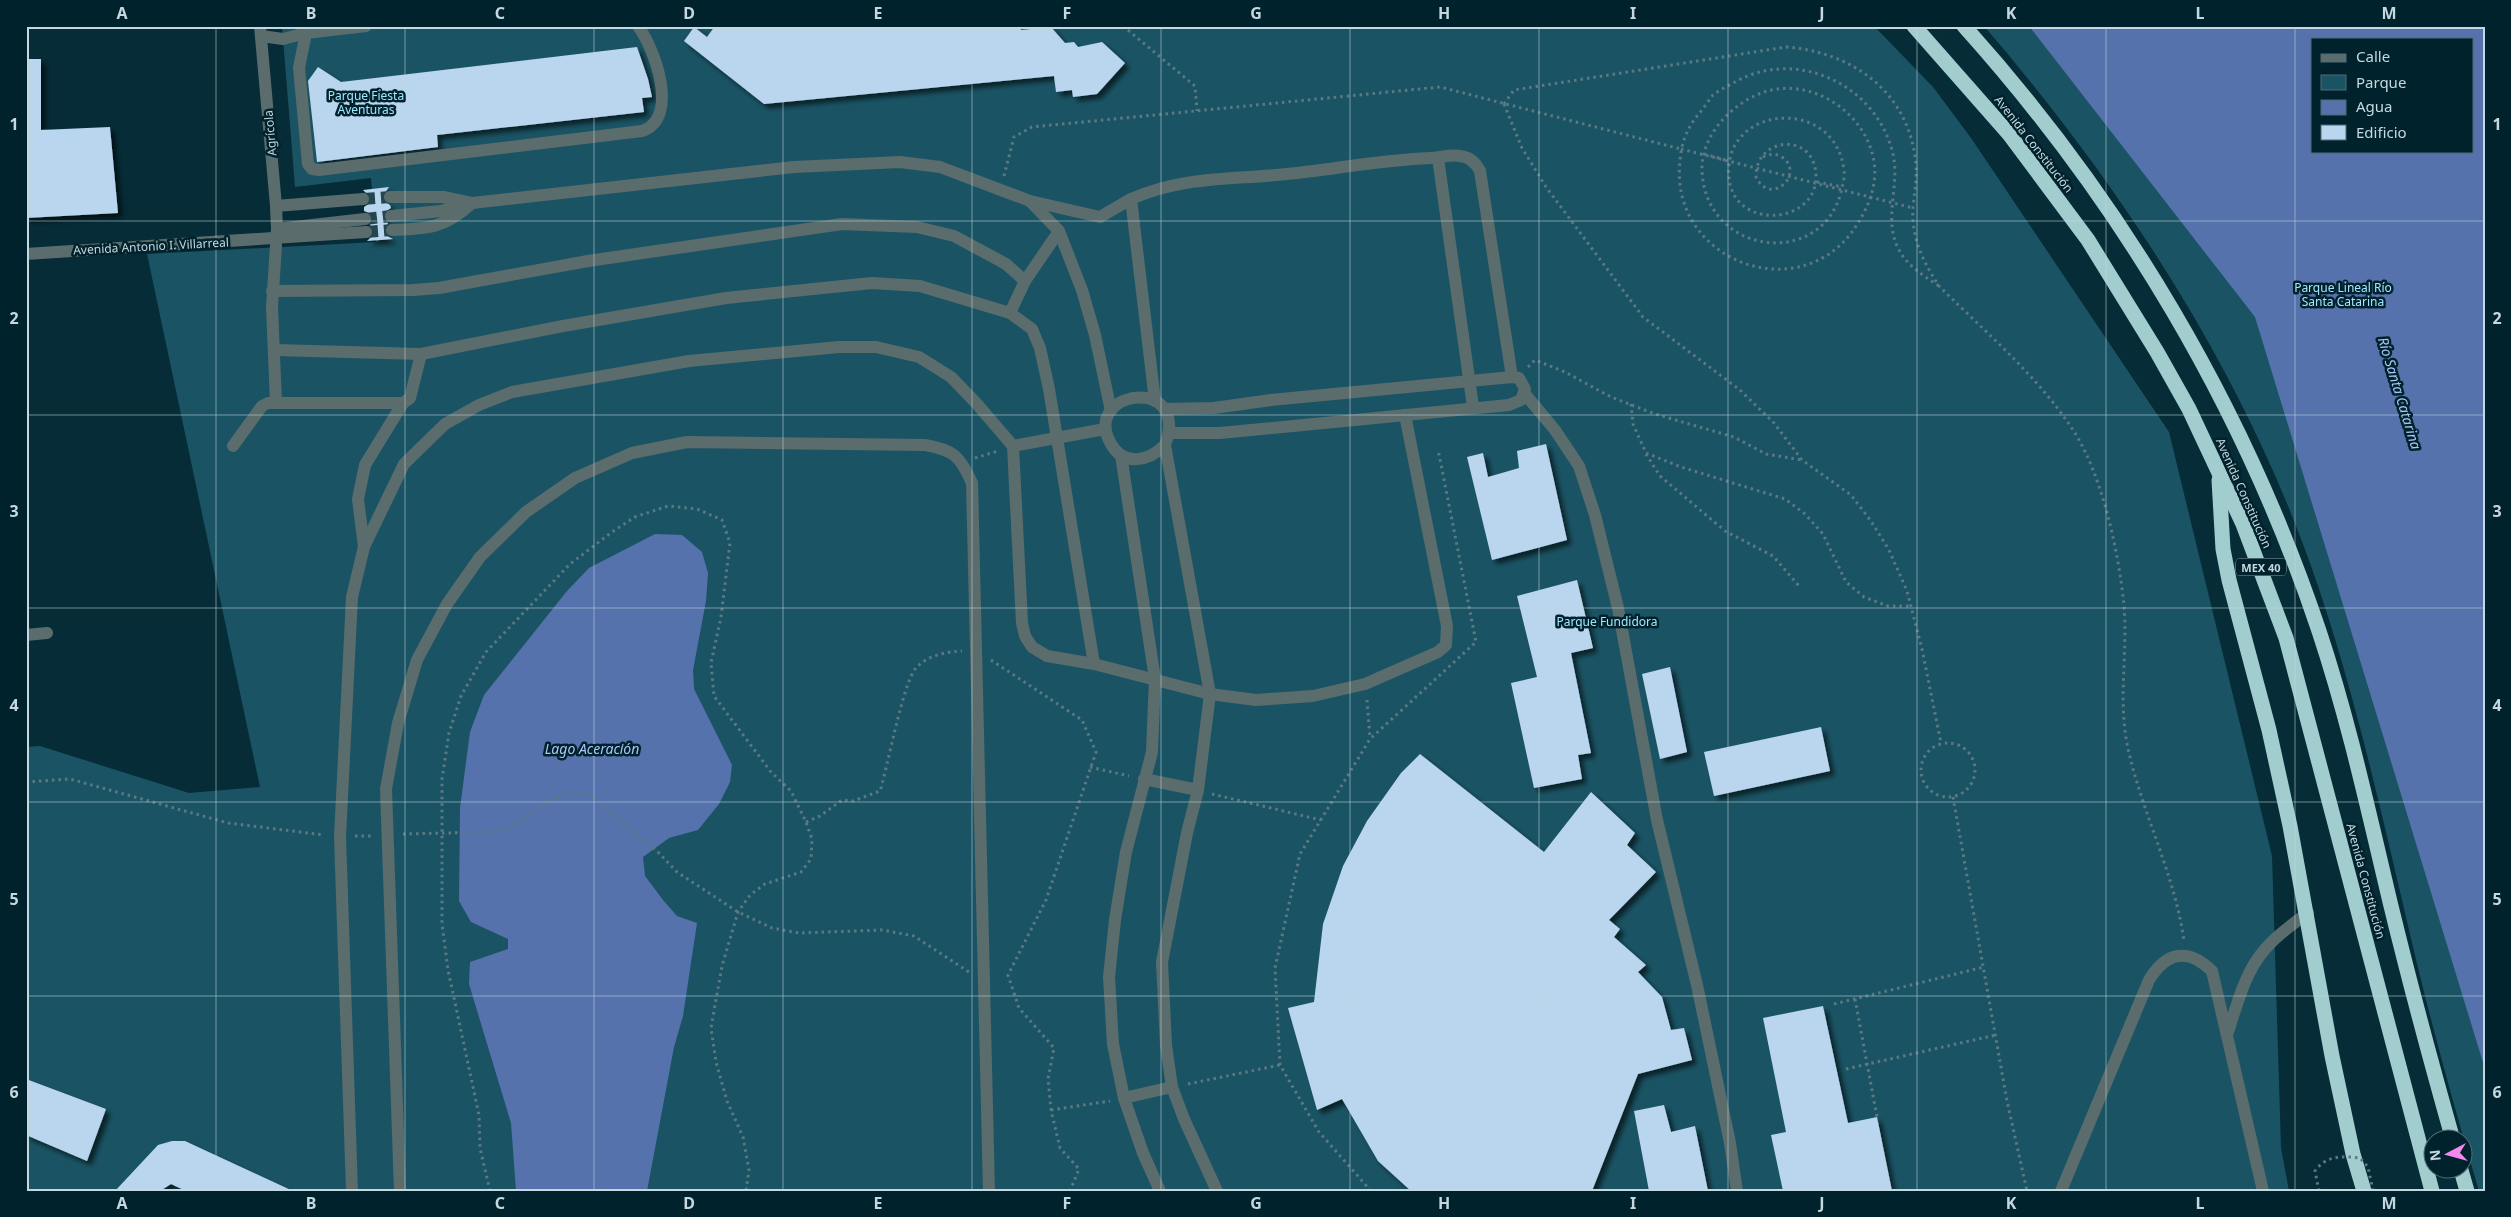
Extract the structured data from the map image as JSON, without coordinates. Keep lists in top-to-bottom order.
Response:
{
  "streets": {
    "highway": ["Avenida Constitución", "MEX 40"],
    "street": ["Agrícola", "Avenida Antonio I. Villarreal"]
  },
  "crossings": [
    ["Agrícola", "Avenida Antonio I. Villarreal"]
  ],
  "water": ["Río Santa Catarina", "Lago Aceración"],
  "parks": ["Parque Fiesta Aventuras", "Parque Lineal Río Santa Catarina", "Parque Fundidora"],
  "legend": [
    "Calle",
    "Parque",
    "Agua",
    "Edificio"
  ],
  "north": "left",
  "grid": {
    "columns": [
      "A",
      "B",
      "C",
      "D",
      "E",
      "F",
      "G",
      "H",
      "I",
      "J",
      "K",
      "L",
      "M"
    ],
    "rows": [
      "1",
      "2",
      "3",
      "4",
      "5",
      "6"
    ]
  }
}
